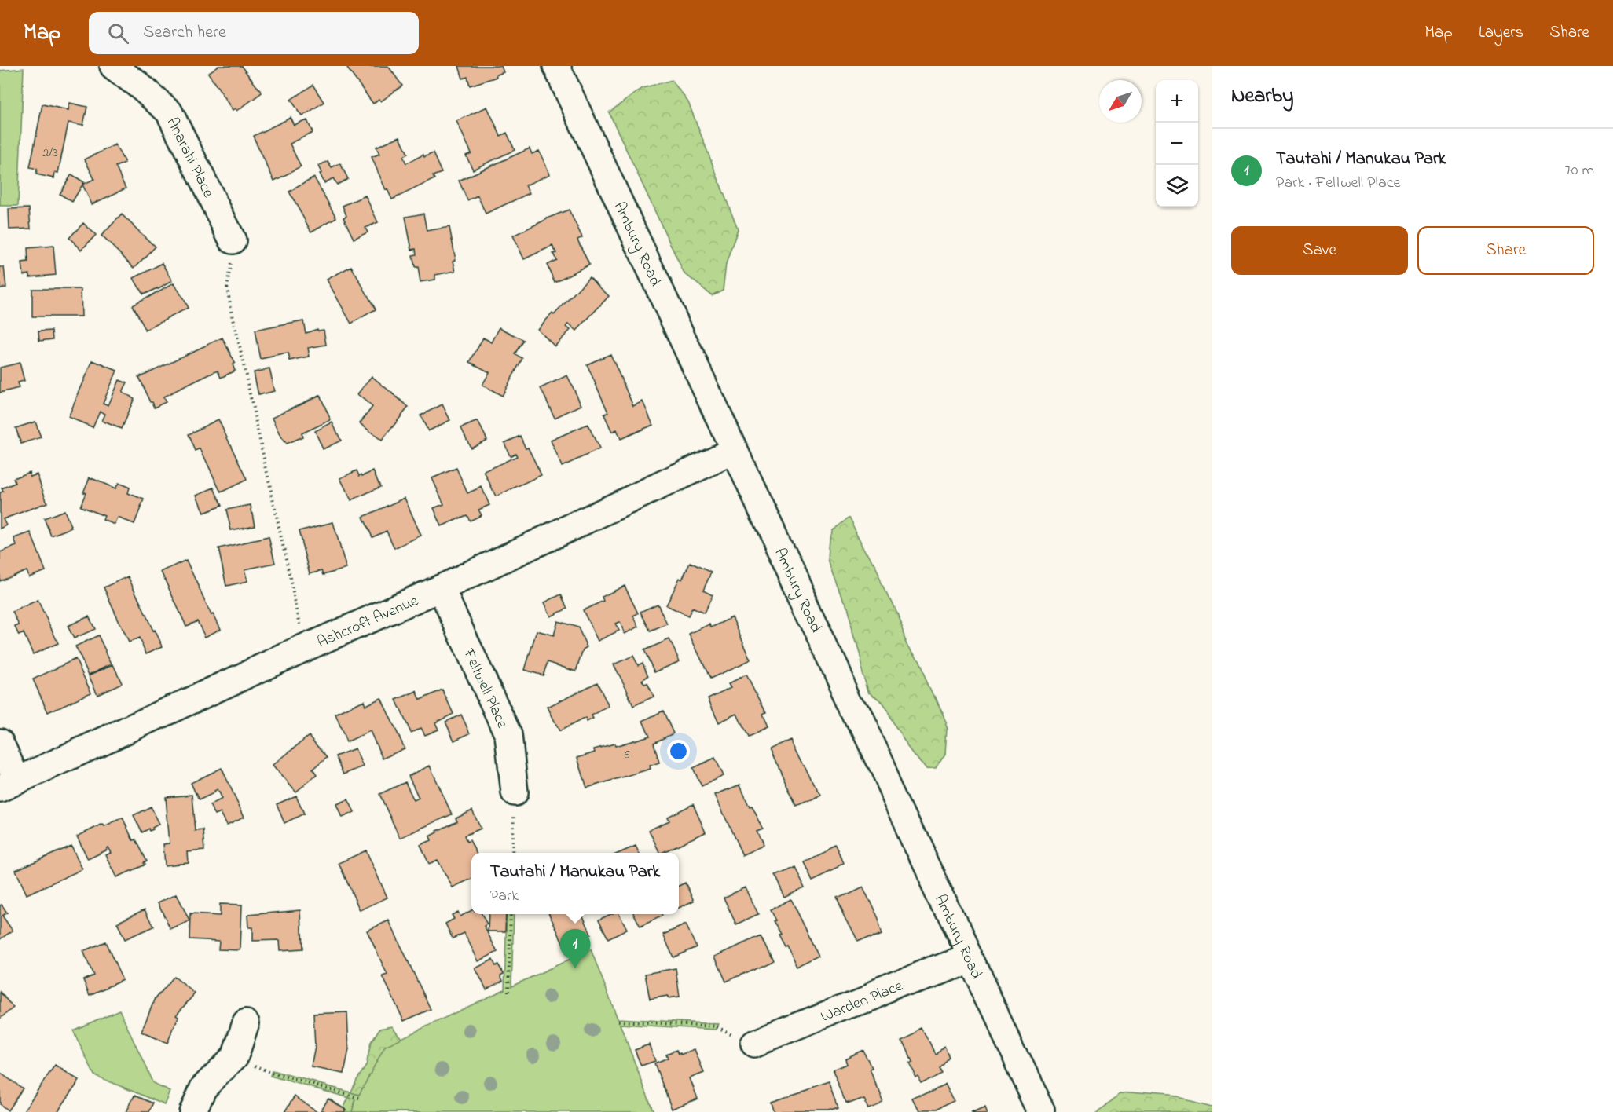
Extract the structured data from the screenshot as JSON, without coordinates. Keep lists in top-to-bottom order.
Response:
{
  "streets": {
    "street": [
      "Anarahi Place",
      "Ambury Road",
      "Ashcroft Avenue",
      "Feltwell Place",
      "Warden Place"
    ]
  },
  "crossings": [
    ["Ambury Road", "Ashcroft Avenue"],
    ["Ambury Road", "Warden Place"],
    ["Ashcroft Avenue", "Feltwell Place"]
  ],
  "house_numbers": ["2/3", "6"],
  "north": "bottom left",
  "page": {
    "header": "Map",
    "search": "Search here",
    "nav": ["Map", "Layers", "Share"],
    "heading": "Nearby",
    "map_buttons": ["+", "−"],
    "list": [
      {
        "mark": "1",
        "name": "Tautahi / Manukau Park",
        "note": "Park · Feltwell Place",
        "value": "70 m"
      }
    ],
    "buttons": ["Save", "Share"],
    "popup": ["Tautahi / Manukau Park", "Park"],
    "pins": "1"
  }
}
